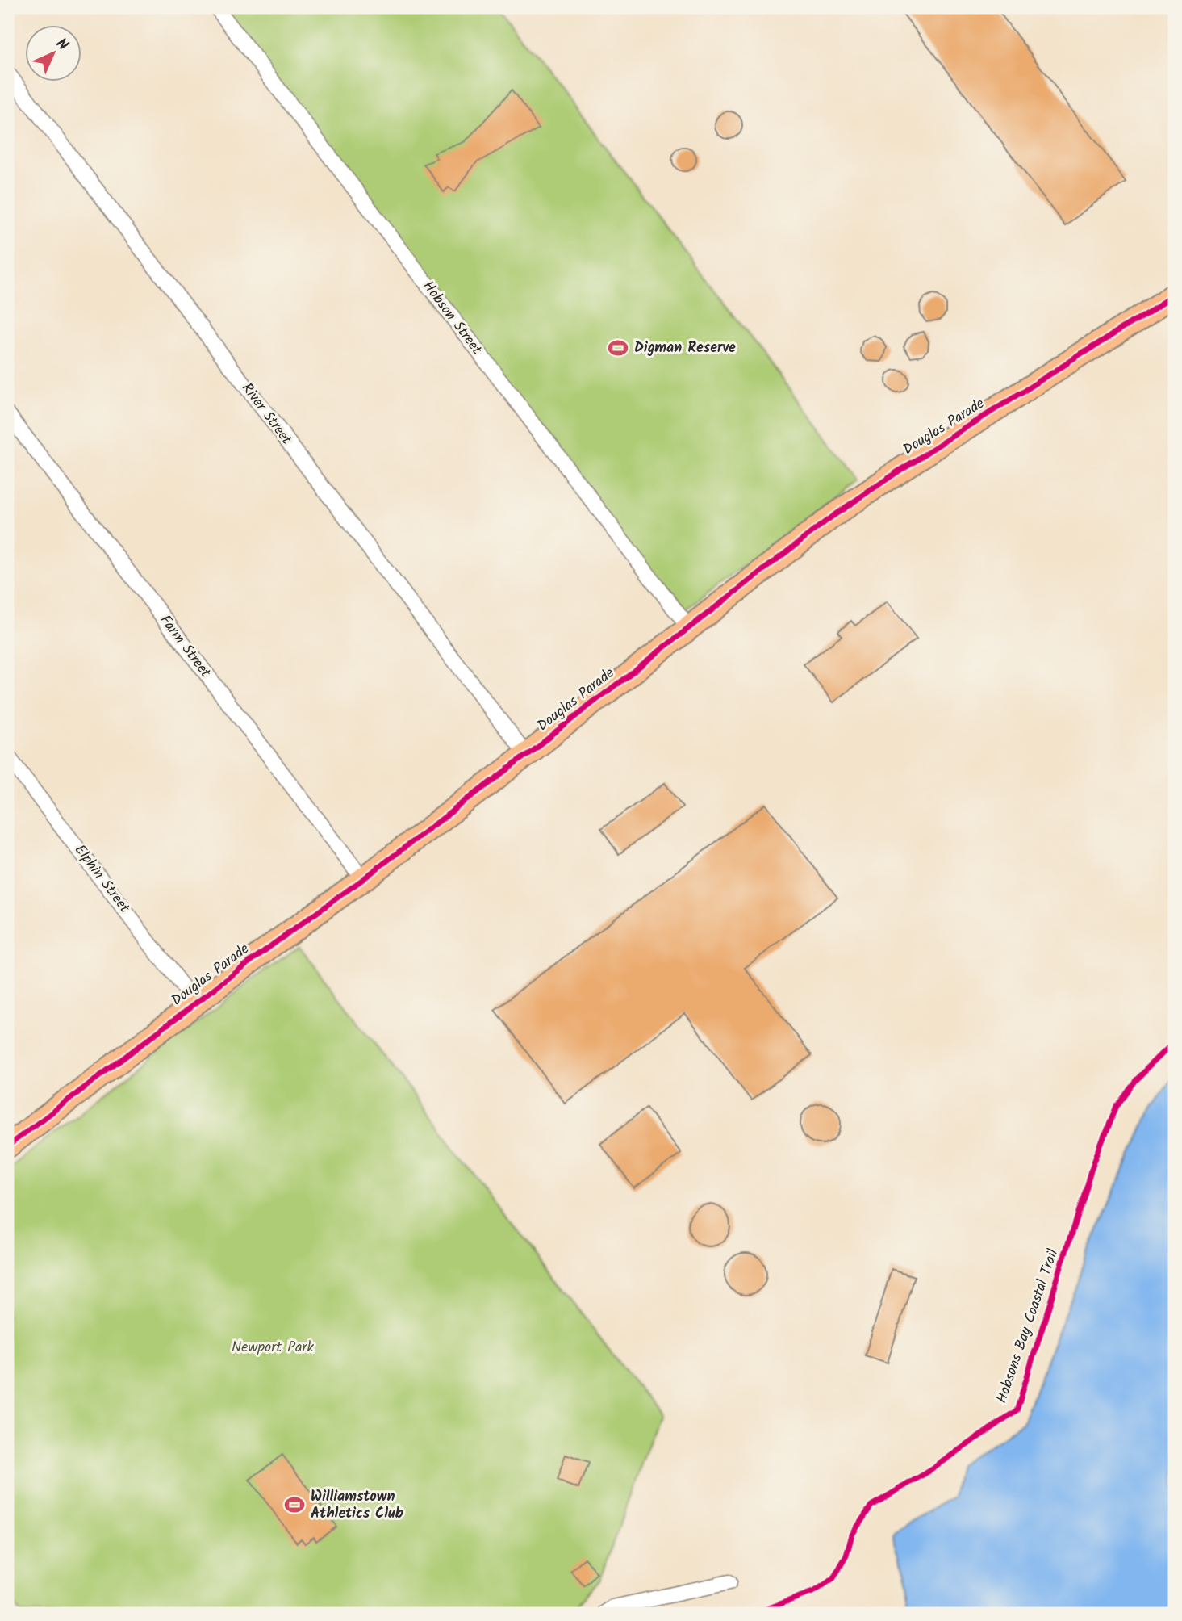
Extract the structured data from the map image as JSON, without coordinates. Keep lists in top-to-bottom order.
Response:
{
  "streets": {
    "main road": ["Douglas Parade"],
    "street": [
      "Hobson Street",
      "River Street",
      "Farm Street",
      "Elphin Street"
    ],
    "cycle path": ["Hobsons Bay Coastal Trail"]
  },
  "crossings": [
    ["Hobson Street", "Douglas Parade"],
    ["River Street", "Douglas Parade"],
    ["Douglas Parade", "Farm Street"],
    ["Douglas Parade", "Elphin Street"]
  ],
  "parks": ["Newport Park"],
  "places": {
    "sports": ["Digman Reserve", "Williamstown Athletics Club"]
  },
  "north": "top right"
}
